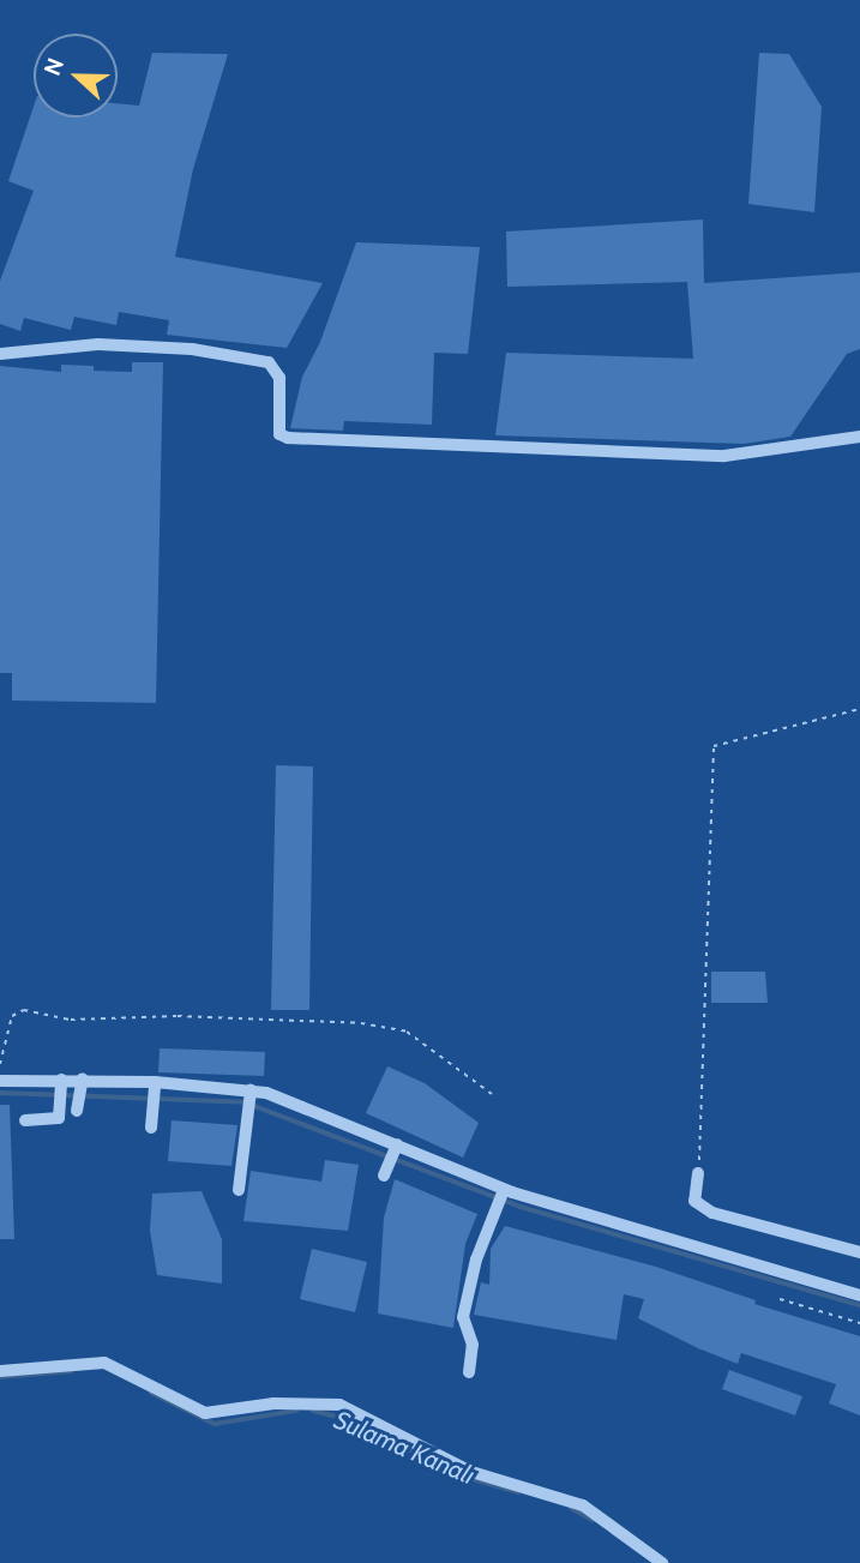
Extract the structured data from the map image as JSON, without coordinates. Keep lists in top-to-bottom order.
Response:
{
  "water": ["Sulama Kanalı"],
  "north": "left"
}
